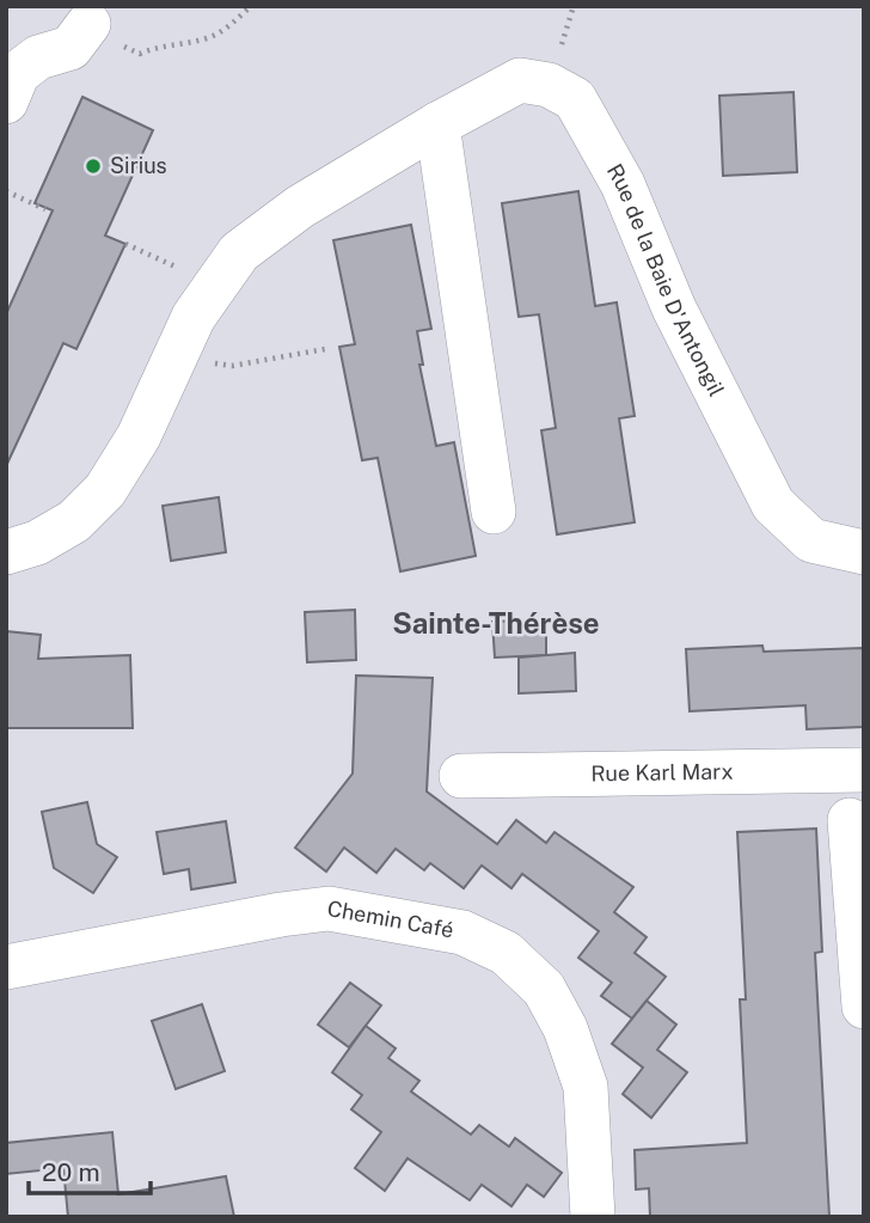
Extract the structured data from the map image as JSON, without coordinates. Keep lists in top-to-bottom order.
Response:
{
  "streets": {
    "street": ["Rue de la Baie D'Antongil", "Rue Karl Marx", "Chemin Café"]
  },
  "districts": ["Sainte-Thérèse"],
  "places": ["Sirius"],
  "scale_bar": "20 m"
}
